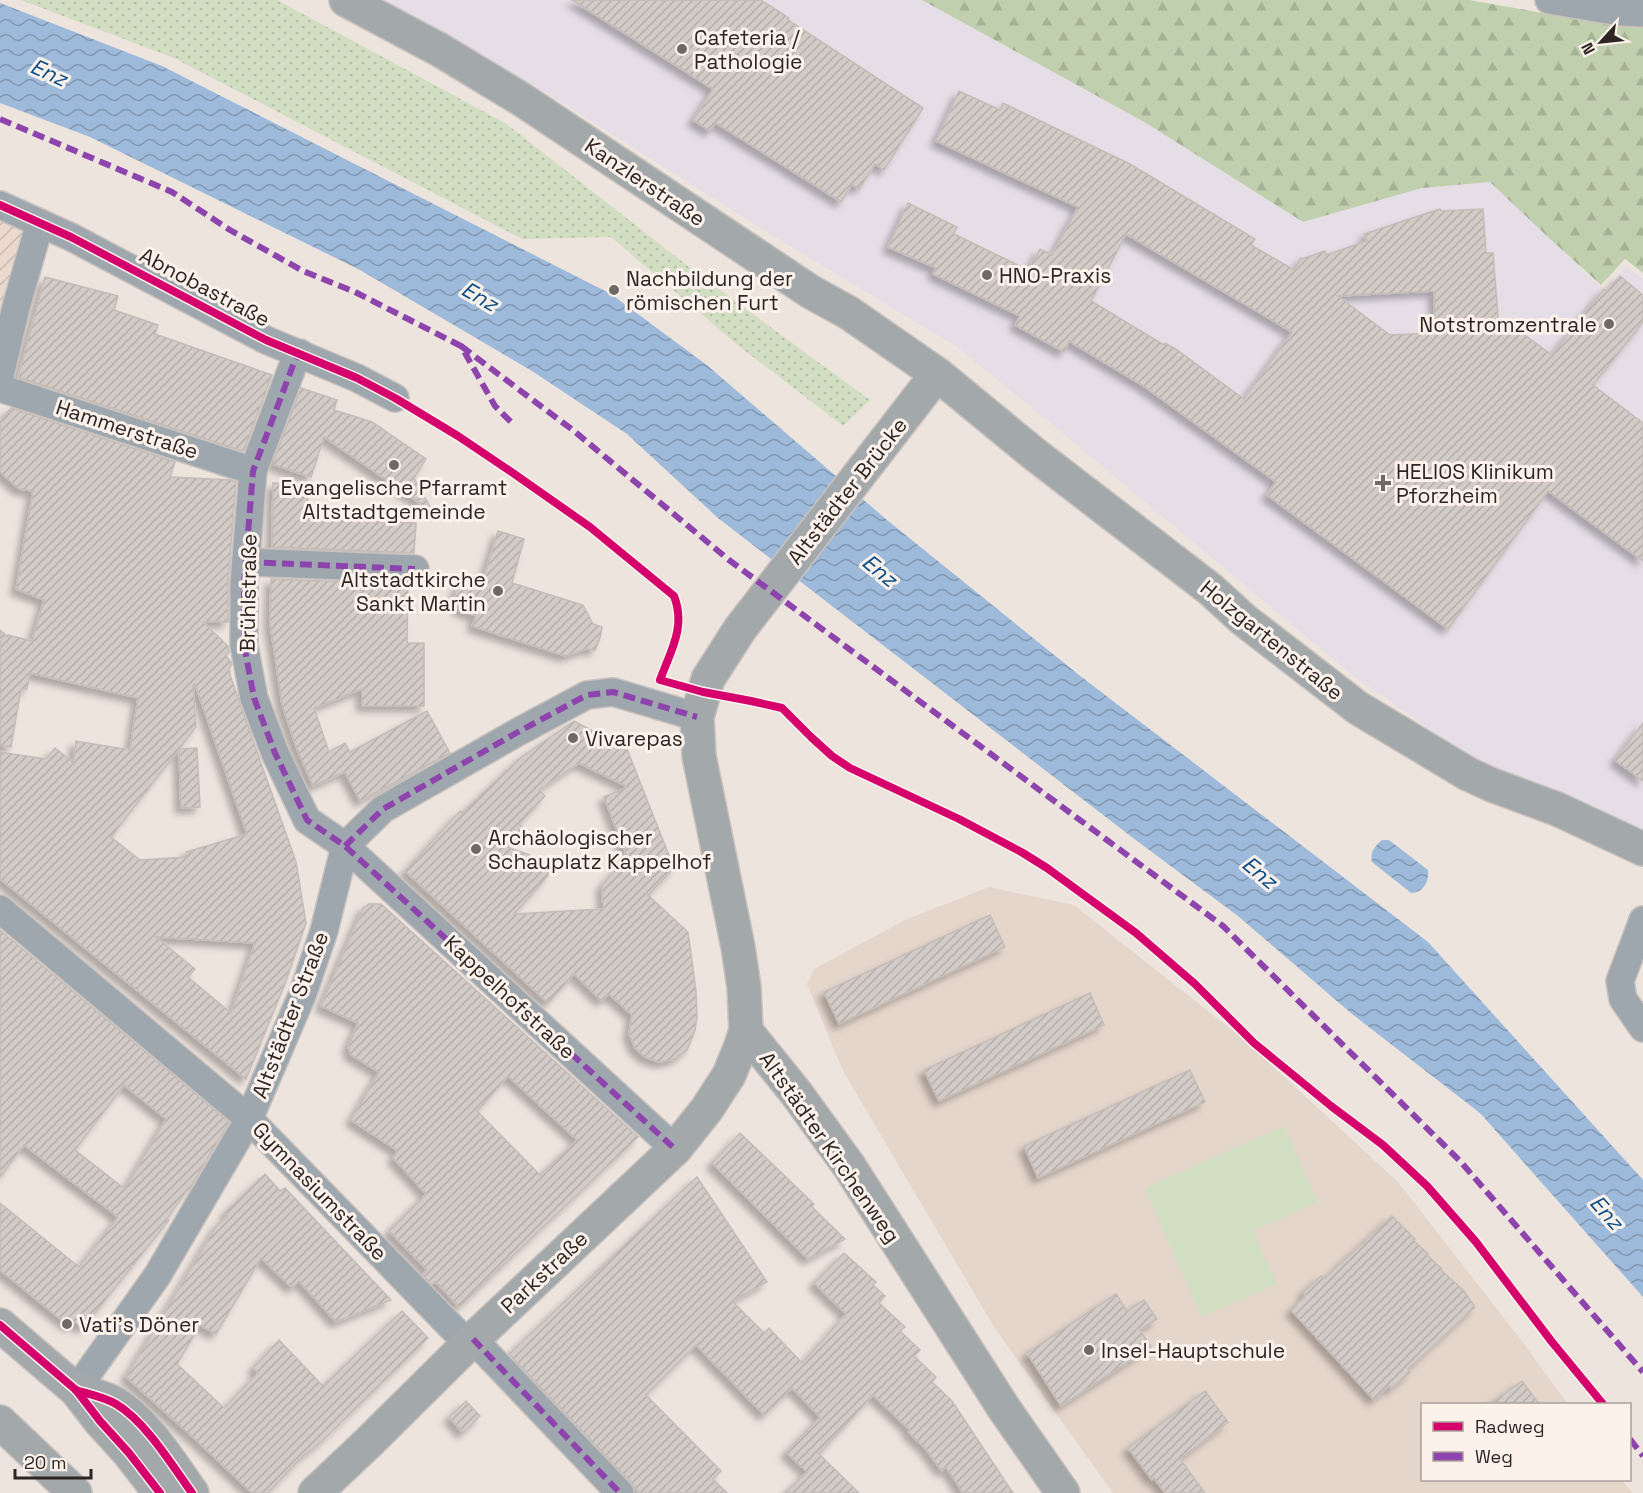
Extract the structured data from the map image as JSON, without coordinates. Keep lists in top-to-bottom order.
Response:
{
  "streets": {
    "main road": [
      "Kanzlerstraße",
      "Altstädter Brücke",
      "Holzgartenstraße",
      "Altstädter Kirchenweg",
      "Parkstraße"
    ],
    "street": [
      "Abnobastraße",
      "Hammerstraße",
      "Brühlstraße",
      "Kappelhofstraße",
      "Altstädter Straße",
      "Gymnasiumstraße"
    ]
  },
  "crossings": [
    ["Kanzlerstraße", "Altstädter Brücke"],
    ["Kanzlerstraße", "Holzgartenstraße"],
    ["Abnobastraße", "Brühlstraße"],
    ["Hammerstraße", "Brühlstraße"],
    ["Altstädter Brücke", "Holzgartenstraße"],
    ["Altstädter Brücke", "Altstädter Kirchenweg"],
    ["Brühlstraße", "Kappelhofstraße"],
    ["Brühlstraße", "Altstädter Straße"],
    ["Kappelhofstraße", "Altstädter Straße"],
    ["Kappelhofstraße", "Parkstraße"],
    ["Altstädter Straße", "Gymnasiumstraße"],
    ["Altstädter Kirchenweg", "Parkstraße"],
    ["Gymnasiumstraße", "Parkstraße"]
  ],
  "water": ["Enz"],
  "places": {
    "other": [
      "Cafeteria / Pathologie",
      "HNO-Praxis",
      "Nachbildung der römischen Furt",
      "Notstromzentrale",
      "Evangelische Pfarramt Altstadtgemeinde",
      "Altstadtkirche Sankt Martin",
      "Vivarepas",
      "Archäologischer Schauplatz Kappelhof",
      "Vati's Döner",
      "Insel-Hauptschule"
    ],
    "health": ["HELIOS Klinikum Pforzheim"]
  },
  "legend": ["Radweg", "Weg"],
  "scale_bar": "20 m",
  "north": "bottom left"
}
